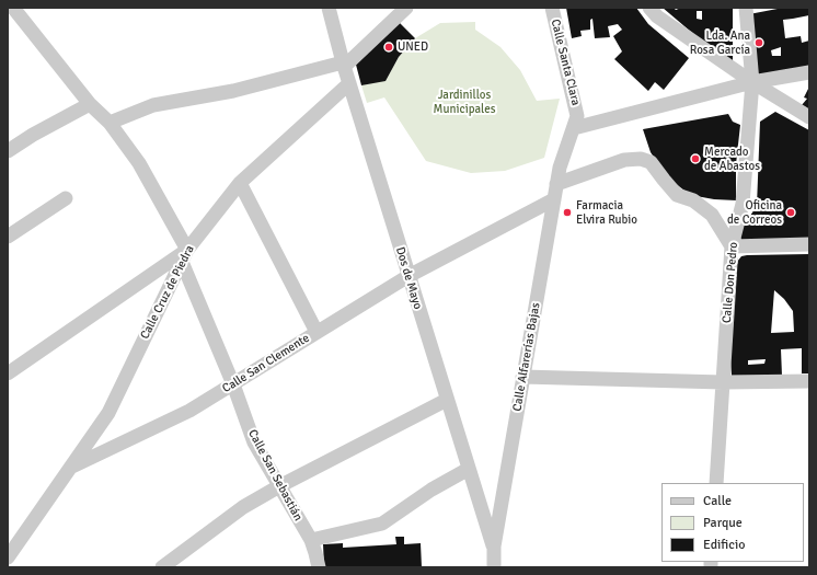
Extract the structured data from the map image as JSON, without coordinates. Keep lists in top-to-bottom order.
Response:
{
  "streets": {
    "street": [
      "Calle Santa Clara",
      "Dos de Mayo",
      "Calle Don Pedro",
      "Calle Cruz de Piedra",
      "Calle Alfarerías Bajas",
      "Calle San Clemente",
      "Calle San Sebastián"
    ]
  },
  "crossings": [
    ["Calle Santa Clara", "Calle Alfarerías Bajas"],
    ["Dos de Mayo", "Calle Cruz de Piedra"],
    ["Dos de Mayo", "Calle Alfarerías Bajas"],
    ["Dos de Mayo", "Calle San Clemente"],
    ["Calle Cruz de Piedra", "Calle San Clemente"],
    ["Calle Cruz de Piedra", "Calle San Sebastián"],
    ["Calle Alfarerías Bajas", "Calle San Clemente"],
    ["Calle San Clemente", "Calle San Sebastián"]
  ],
  "parks": ["Jardinillos Municipales"],
  "places": [
    "Lda. Ana Rosa García",
    "UNED",
    "Mercado de Abastos",
    "Farmacia Elvira Rubio",
    "Oficina de Correos"
  ],
  "legend": ["Calle", "Parque", "Edificio"]
}
